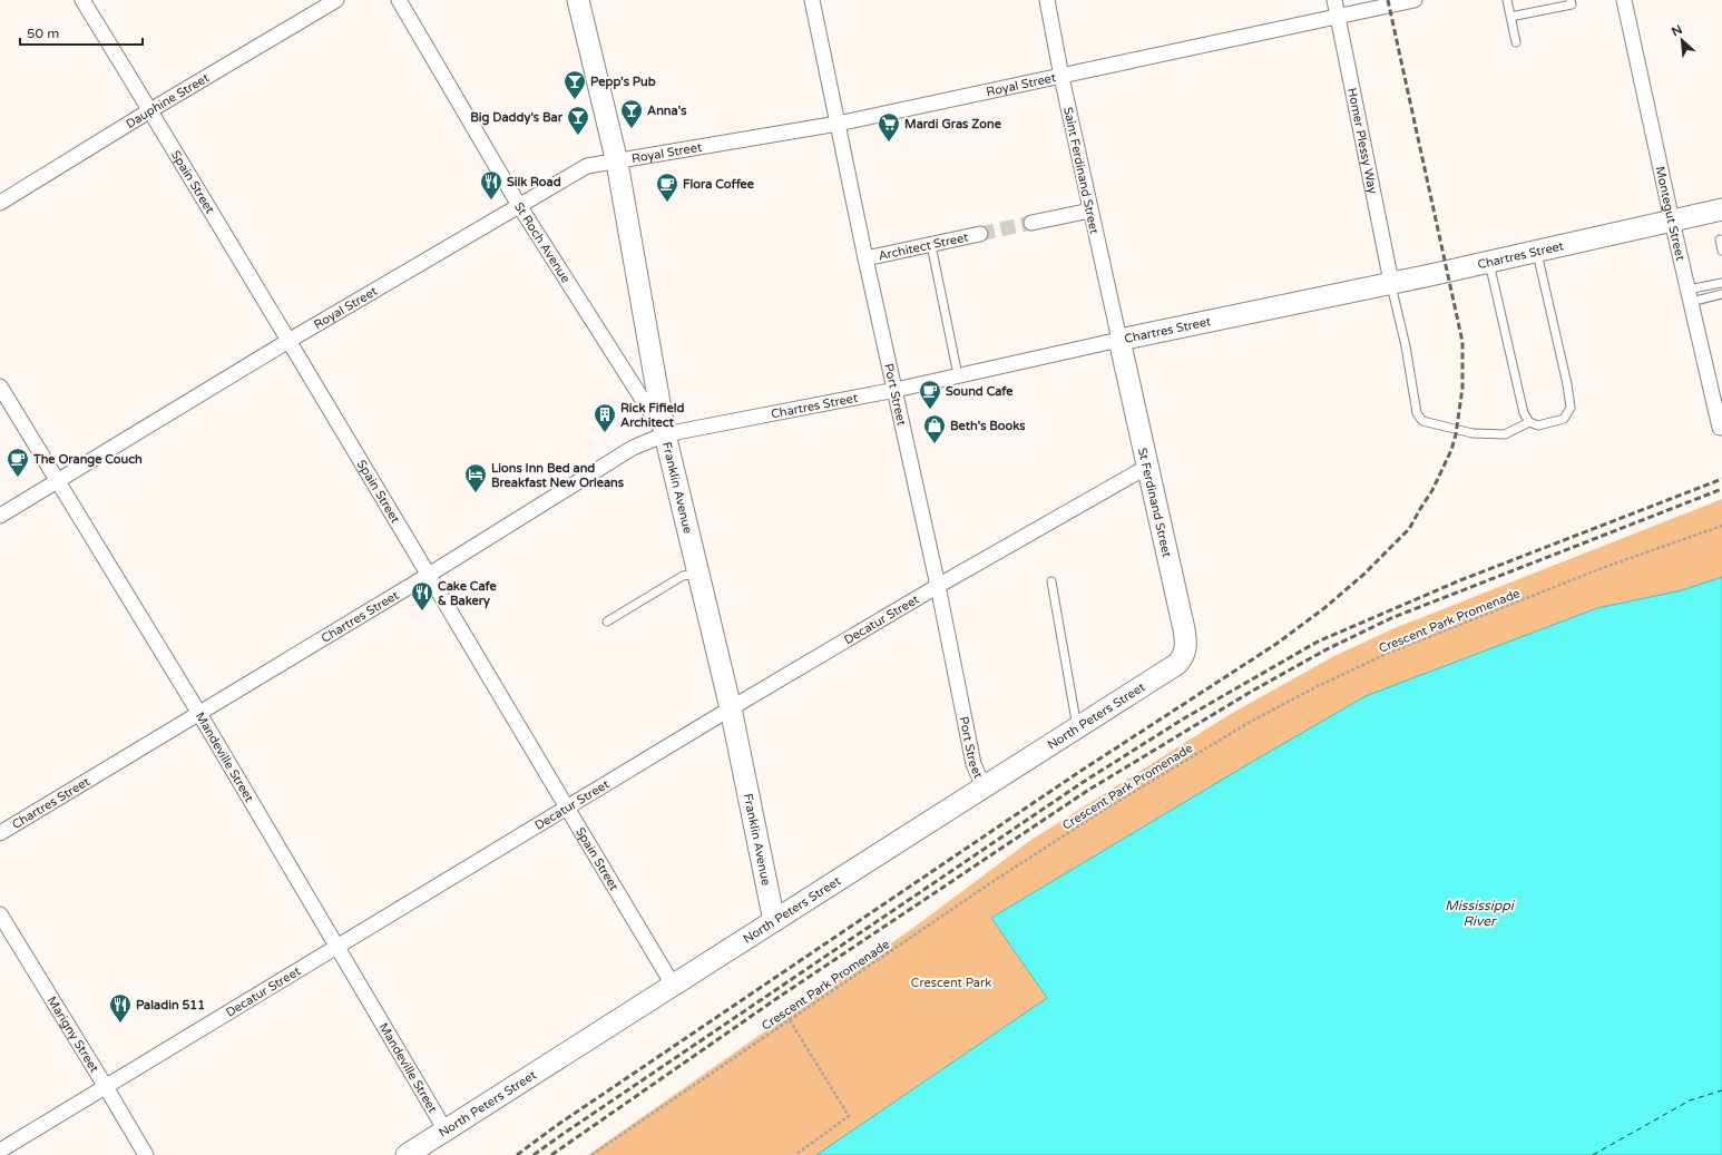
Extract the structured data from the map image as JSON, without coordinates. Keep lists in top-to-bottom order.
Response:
{
  "streets": {
    "street": [
      "Royal Street",
      "Dauphine Street",
      "Homer Plessy Way",
      "Saint Ferdinand Street",
      "Spain Street",
      "Montegut Street",
      "St Roch Avenue",
      "Architect Street",
      "Chartres Street",
      "Port Street",
      "Franklin Avenue",
      "St Ferdinand Street",
      "Decatur Street",
      "North Peters Street",
      "Mandeville Street",
      "Marigny Street"
    ],
    "path": ["Crescent Park Promenade"]
  },
  "crossings": [
    ["Royal Street", "Homer Plessy Way"],
    ["Royal Street", "Saint Ferdinand Street"],
    ["Royal Street", "Spain Street"],
    ["Royal Street", "St Roch Avenue"],
    ["Royal Street", "Port Street"],
    ["Royal Street", "Franklin Avenue"],
    ["Royal Street", "Mandeville Street"],
    ["Dauphine Street", "Spain Street"],
    ["Homer Plessy Way", "Chartres Street"],
    ["Saint Ferdinand Street", "Chartres Street"],
    ["Saint Ferdinand Street", "St Ferdinand Street"],
    ["Spain Street", "Chartres Street"],
    ["Spain Street", "Decatur Street"],
    ["Spain Street", "North Peters Street"],
    ["Montegut Street", "Chartres Street"],
    ["St Roch Avenue", "Chartres Street"],
    ["St Roch Avenue", "Franklin Avenue"],
    ["Architect Street", "Port Street"],
    ["Chartres Street", "Port Street"],
    ["Chartres Street", "Franklin Avenue"],
    ["Chartres Street", "St Ferdinand Street"],
    ["Chartres Street", "Mandeville Street"],
    ["Port Street", "Decatur Street"],
    ["Port Street", "North Peters Street"],
    ["Franklin Avenue", "Decatur Street"],
    ["Franklin Avenue", "North Peters Street"],
    ["St Ferdinand Street", "Decatur Street"],
    ["St Ferdinand Street", "North Peters Street"],
    ["Decatur Street", "Mandeville Street"],
    ["Decatur Street", "Marigny Street"],
    ["North Peters Street", "Mandeville Street"]
  ],
  "water": ["Mississippi River"],
  "parks": ["Crescent Park"],
  "places": {
    "bar": ["Pepp's Pub", "Anna's", "Big Daddy's Bar"],
    "supermarket": ["Mardi Gras Zone"],
    "restaurant": ["Silk Road", "Cake Cafe & Bakery", "Paladin 511"],
    "cafe": ["Flora Coffee", "Sound Cafe", "The Orange Couch"],
    "building": ["Rick Fifield Architect"],
    "shop": ["Beth's Books"],
    "hotel": ["Lions Inn Bed and Breakfast New Orleans"]
  },
  "scale_bar": "50 m",
  "north": "top left"
}
